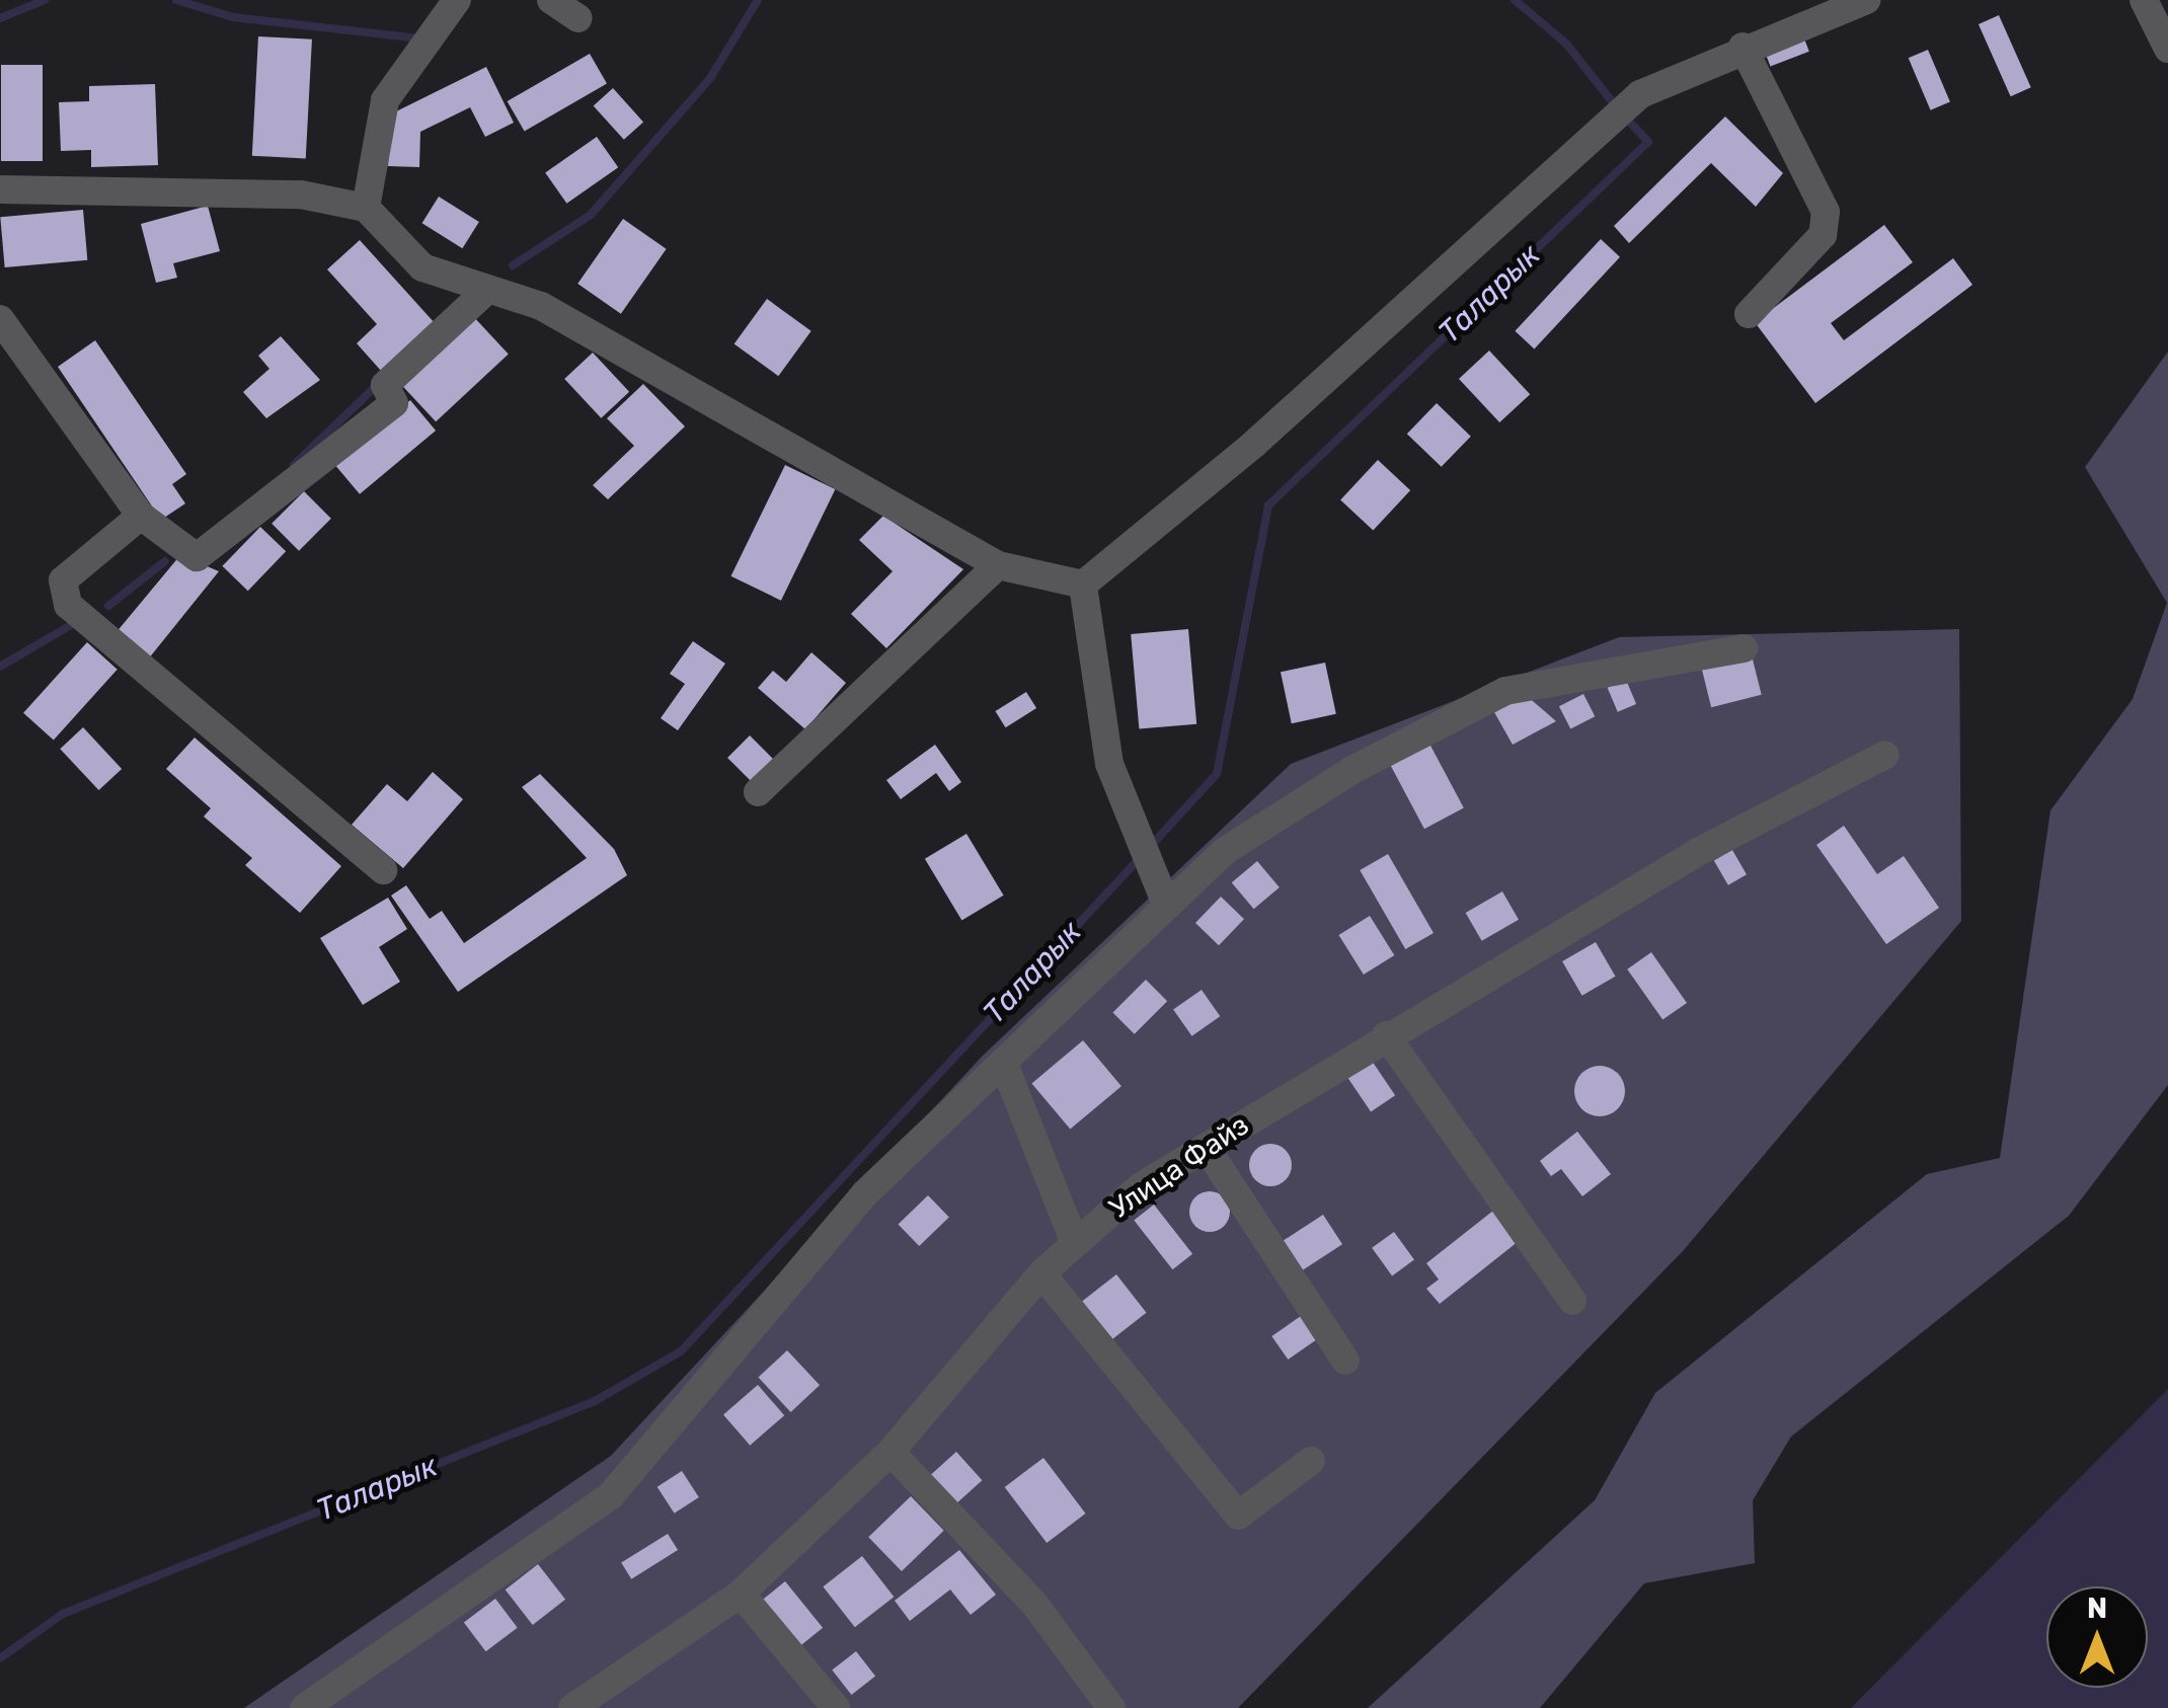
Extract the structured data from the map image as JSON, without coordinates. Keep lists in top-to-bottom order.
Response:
{
  "streets": {
    "street": ["Улица Файз"]
  },
  "water": ["Таларык"],
  "north": "top"
}
